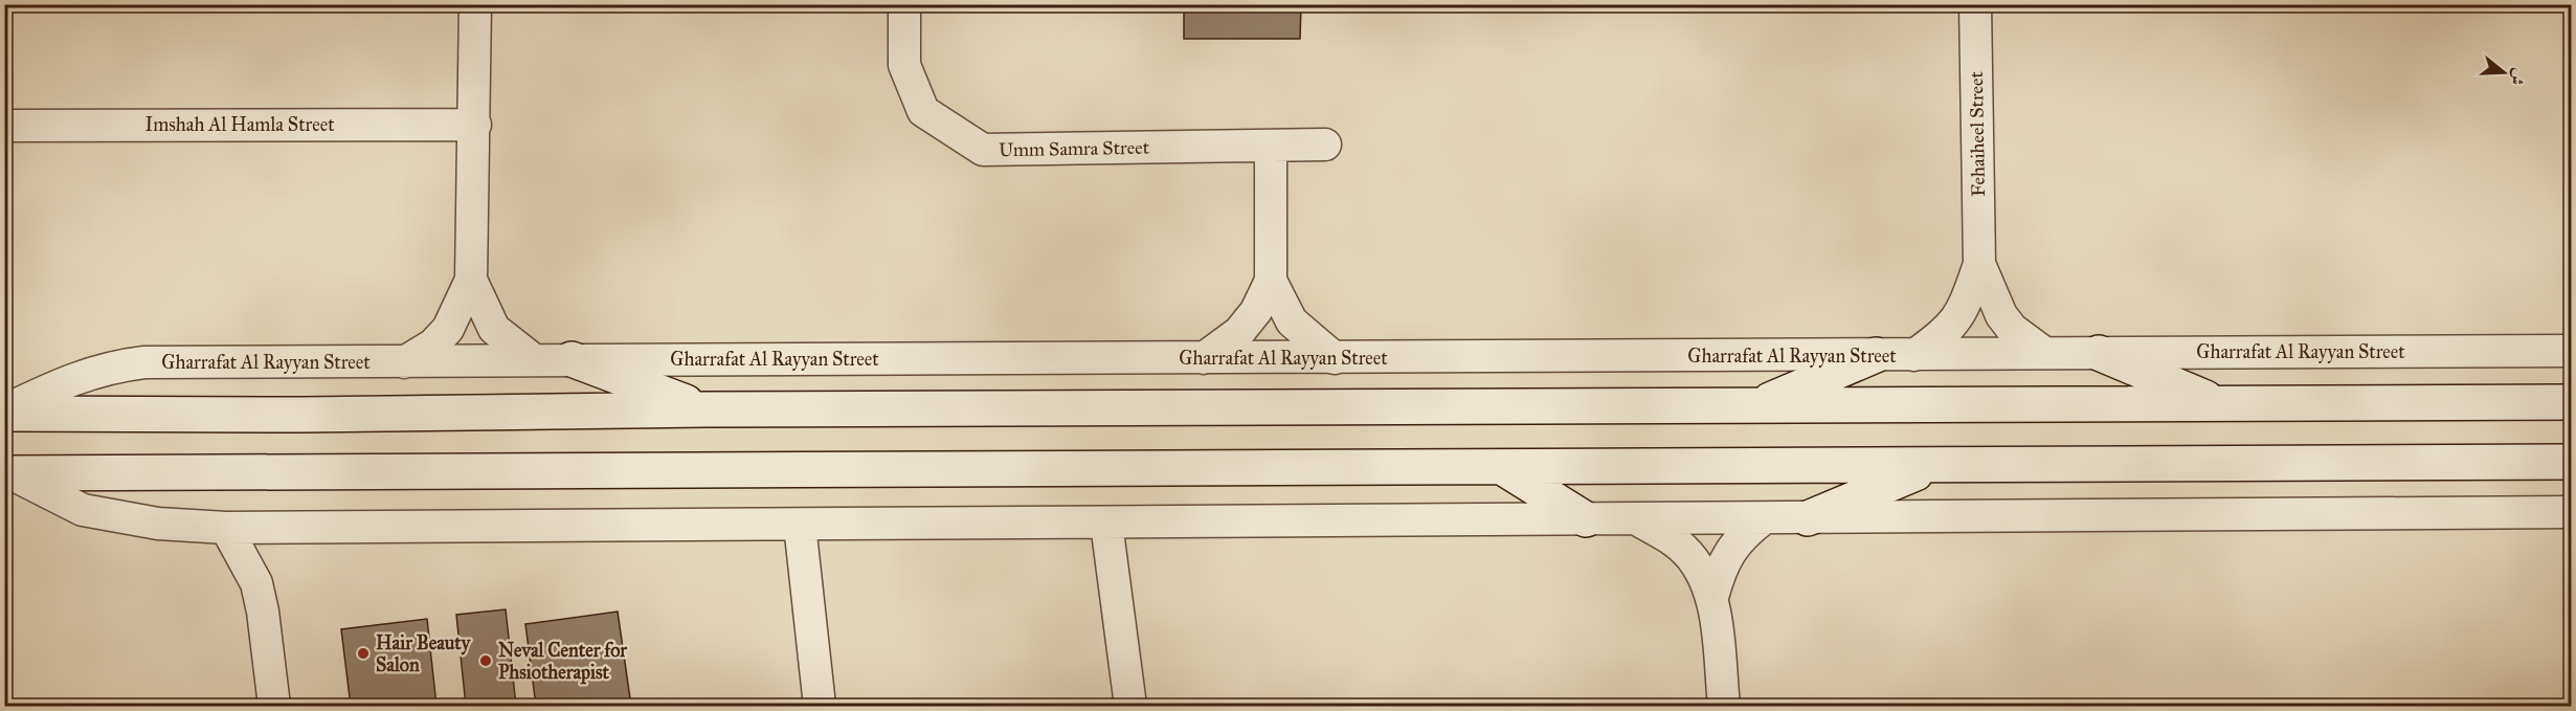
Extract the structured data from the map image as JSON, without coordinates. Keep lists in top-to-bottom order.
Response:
{
  "streets": {
    "main road": ["Gharrafat Al Rayyan Street"],
    "street": ["Imshah Al Hamla Street", "Fehaiheel Street", "Umm Samra Street"]
  },
  "crossings": [
    ["Fehaiheel Street", "Gharrafat Al Rayyan Street"]
  ],
  "places": ["Hair Beauty Salon", "Neval Center for Phsiotherapist"],
  "north": "right"
}
